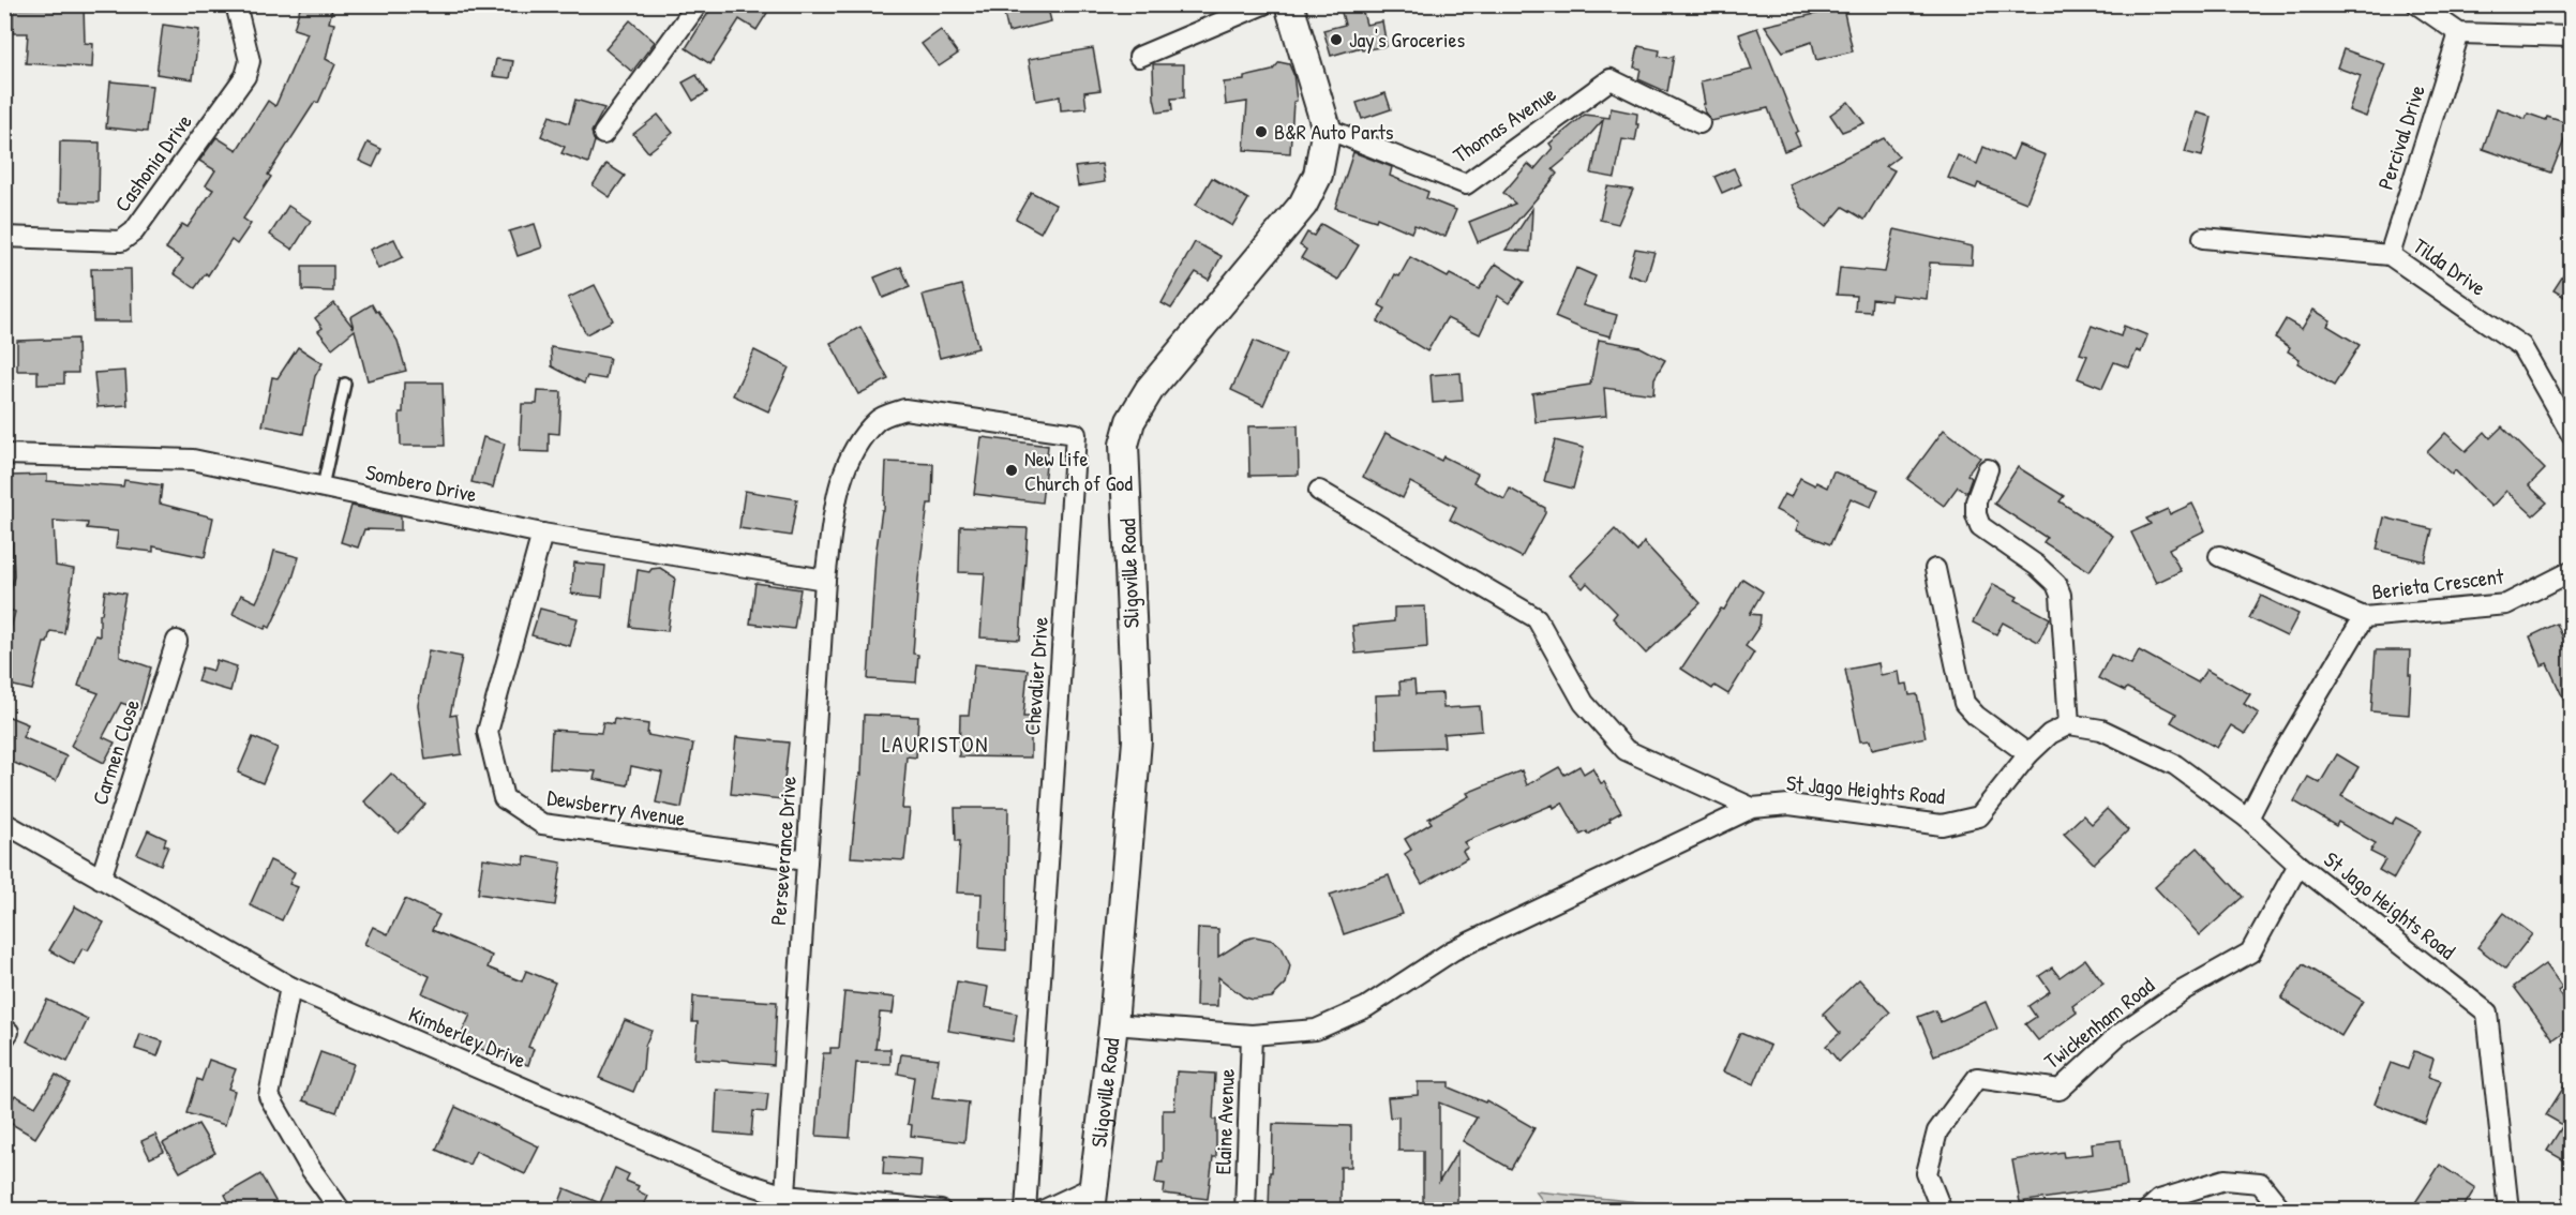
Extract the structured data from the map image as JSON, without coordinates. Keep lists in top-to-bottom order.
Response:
{
  "streets": {
    "street": [
      "Thomas Avenue",
      "Percival Drive",
      "Cashonia Drive",
      "Tilda Drive",
      "Sombero Drive",
      "Sligoville Road",
      "Berieta Crescent",
      "Chevalier Drive",
      "Carmen Close",
      "St Jago Heights Road",
      "Dewsberry Avenue",
      "Perseverance Drive",
      "Twickenham Road",
      "Kimberley Drive",
      "Elaine Avenue"
    ]
  },
  "crossings": [
    ["Thomas Avenue", "Sligoville Road"],
    ["Percival Drive", "Tilda Drive"],
    ["Sombero Drive", "Dewsberry Avenue"],
    ["Sombero Drive", "Perseverance Drive"],
    ["Sligoville Road", "St Jago Heights Road"],
    ["Berieta Crescent", "St Jago Heights Road"],
    ["Chevalier Drive", "Perseverance Drive"],
    ["Carmen Close", "Kimberley Drive"],
    ["St Jago Heights Road", "Twickenham Road"],
    ["St Jago Heights Road", "Elaine Avenue"],
    ["Dewsberry Avenue", "Perseverance Drive"],
    ["Perseverance Drive", "Kimberley Drive"]
  ],
  "districts": ["LAURISTON"],
  "places": ["Jay's Groceries", "B&R Auto Parts", "New Life Church of God"]
}
